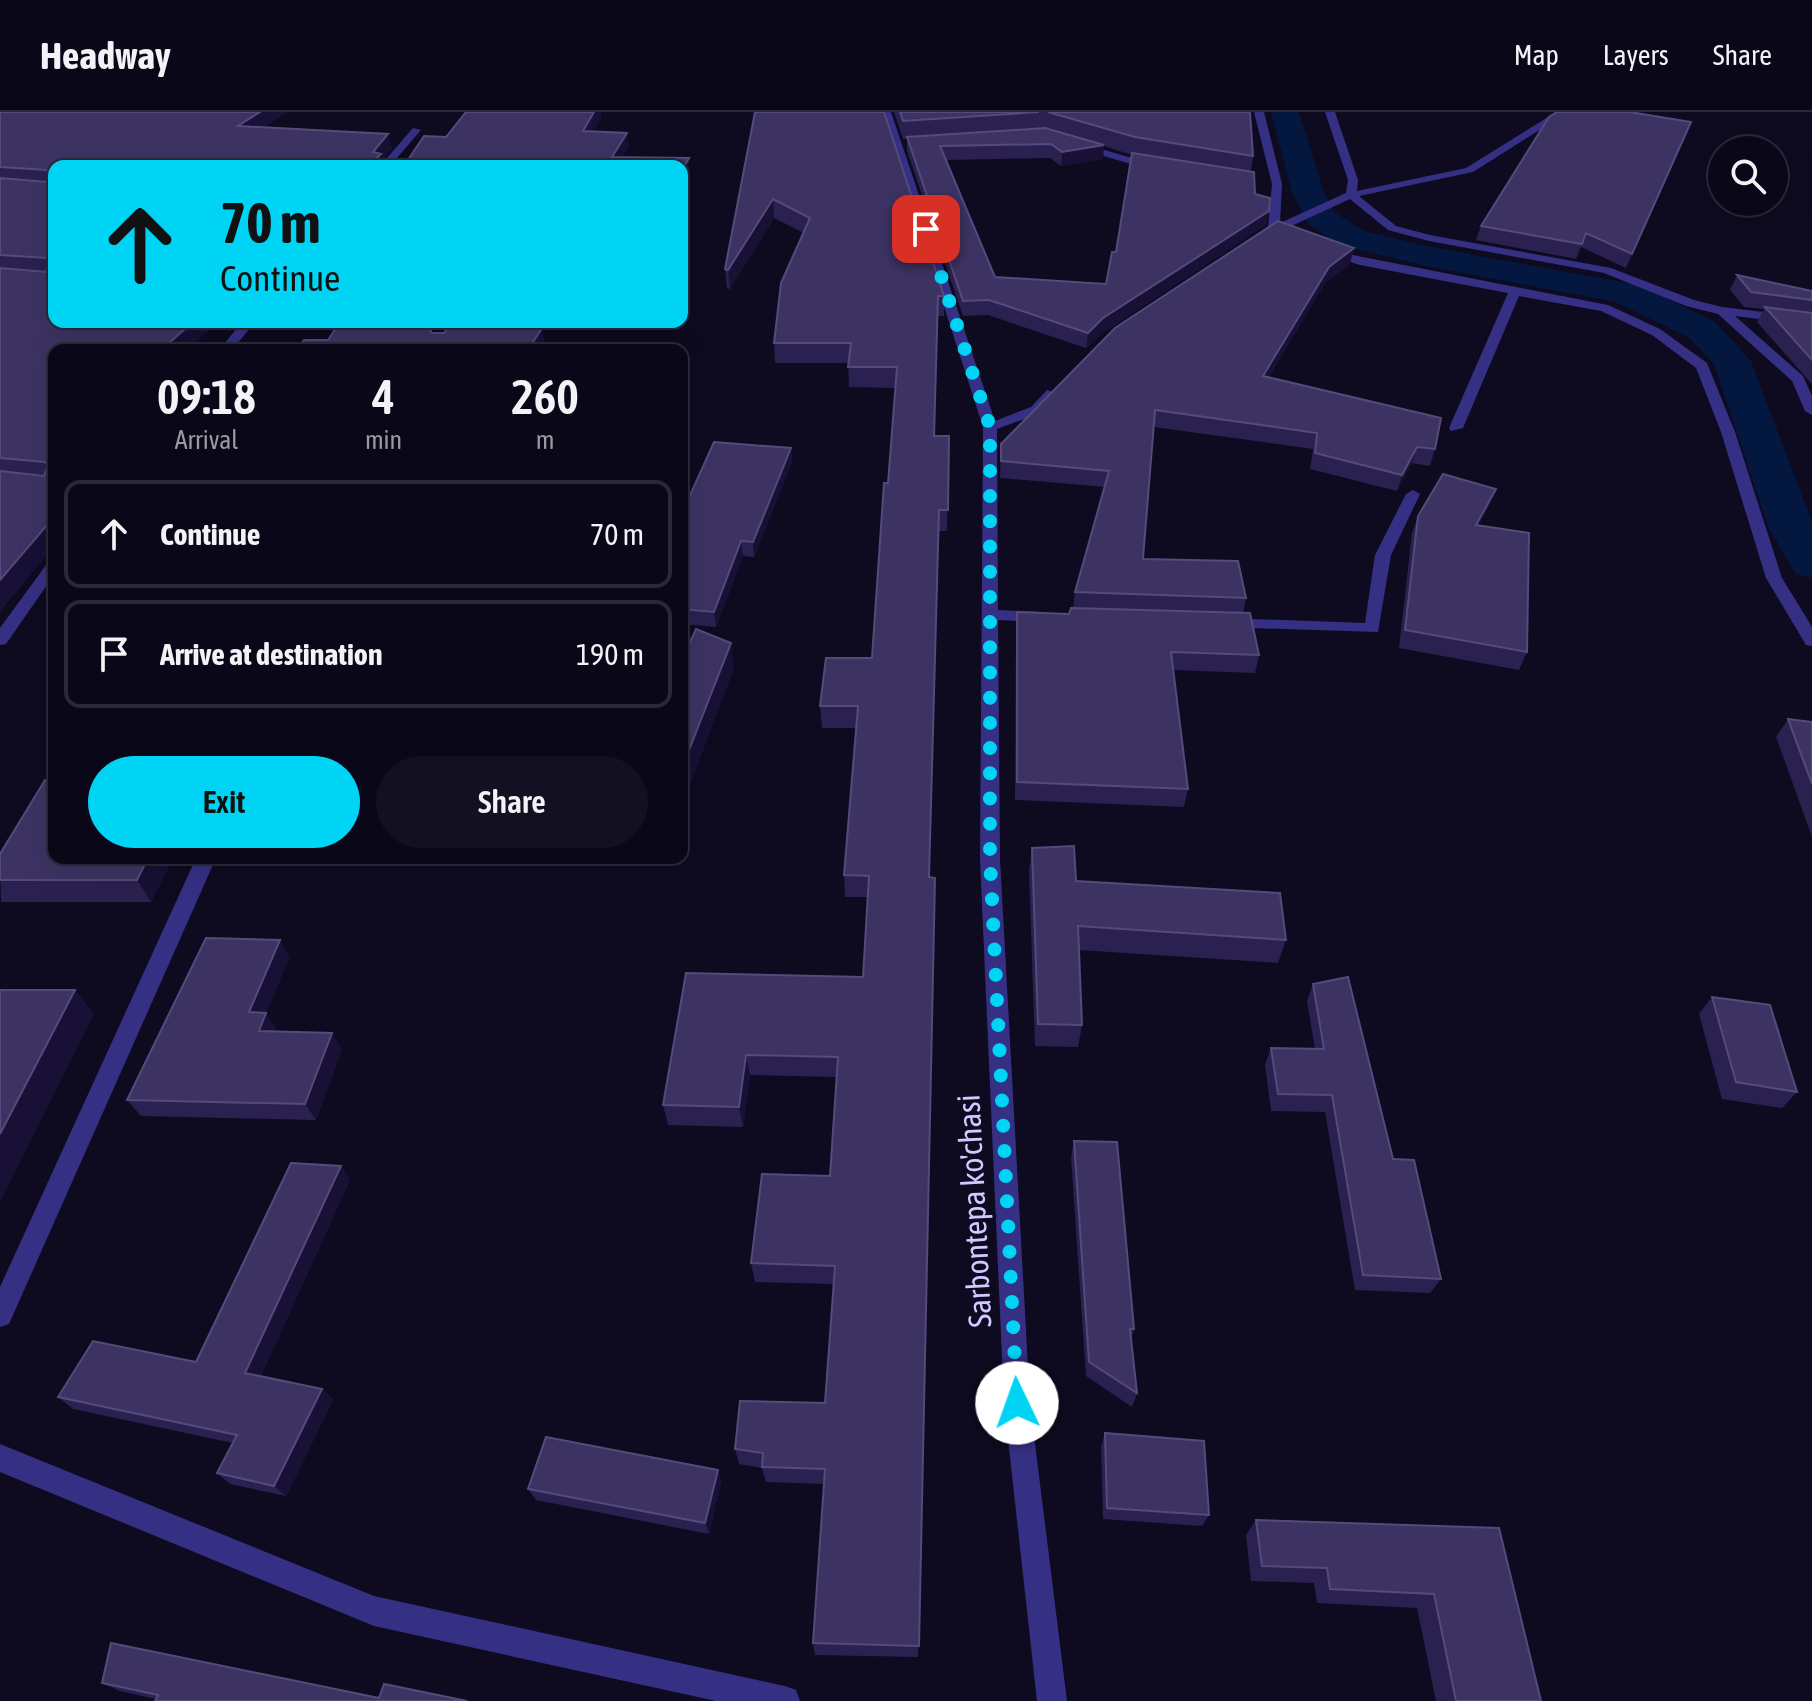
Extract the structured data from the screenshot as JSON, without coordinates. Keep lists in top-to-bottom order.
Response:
{
  "streets": {
    "street": ["Sarbontepa ko'chasi"]
  },
  "page": {
    "header": "Headway",
    "nav": ["Map", "Layers", "Share"],
    "turn": ["70 m", "Continue"],
    "eta": [
      "09:18",
      "Arrival",
      "4",
      "min",
      "260",
      "m"
    ],
    "list": [
      {
        "name": "Continue",
        "value": "70 m"
      },
      {
        "name": "Arrive at destination",
        "value": "190 m"
      }
    ],
    "buttons": ["Exit", "Share"]
  }
}
